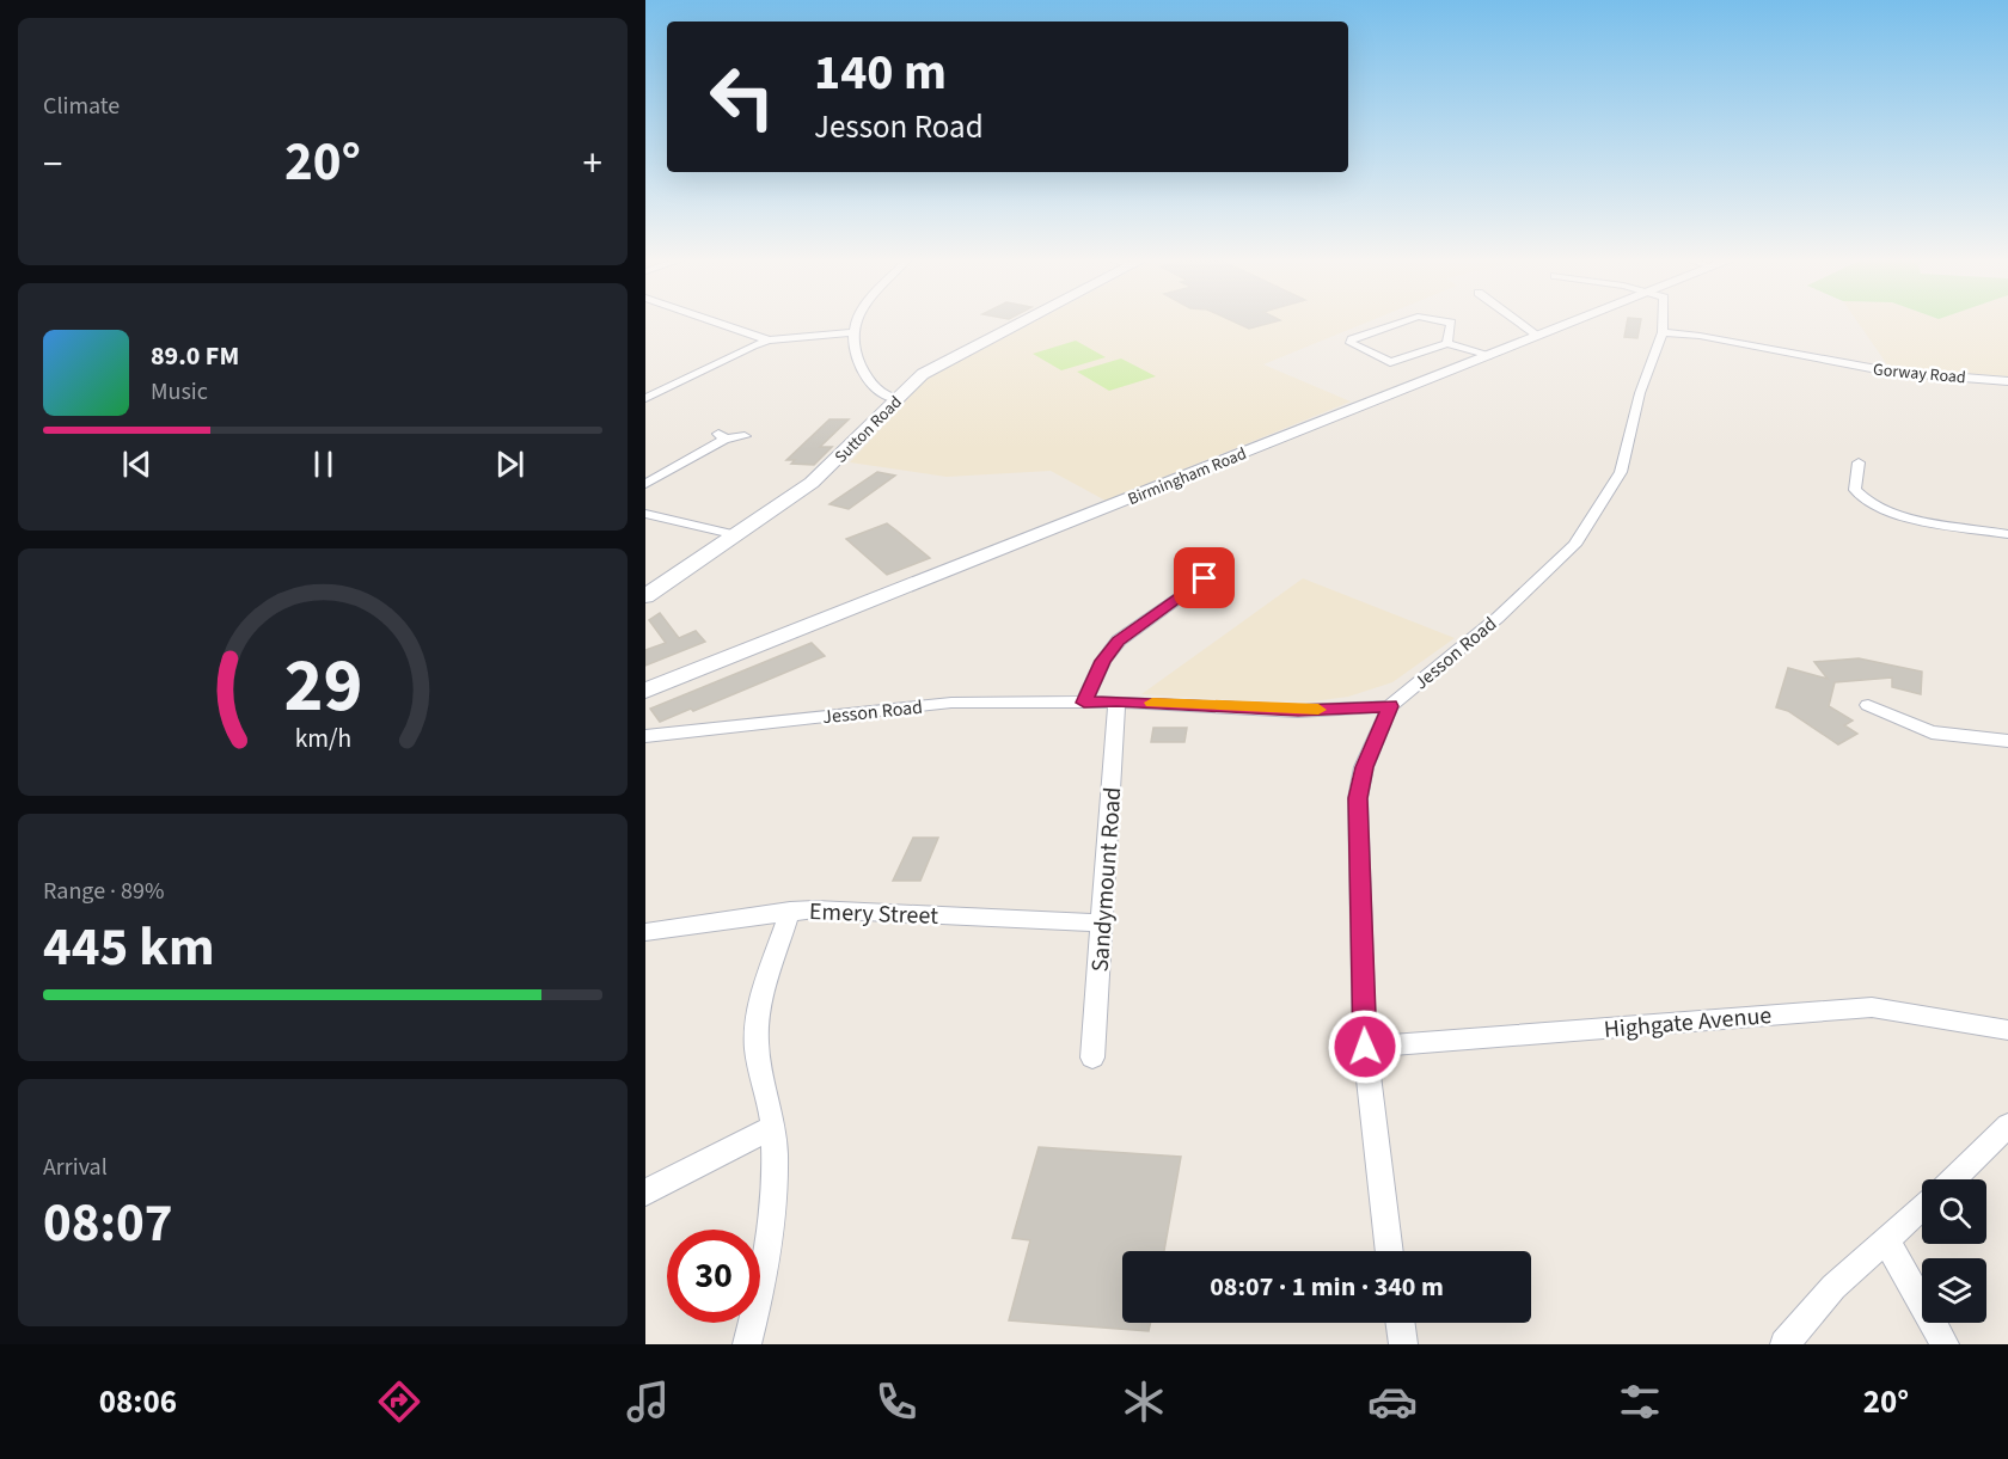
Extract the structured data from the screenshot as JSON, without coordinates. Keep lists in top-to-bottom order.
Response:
{
  "streets": {
    "street": [
      "Gorway Road",
      "Sutton Road",
      "Birmingham Road",
      "Jesson Road",
      "Sandymount Road",
      "Emery Street",
      "Highgate Avenue"
    ]
  },
  "crossings": [
    ["Gorway Road", "Jesson Road"],
    ["Jesson Road", "Sandymount Road"],
    ["Sandymount Road", "Emery Street"]
  ],
  "page": {
    "tile": [
      "Climate",
      ["Range · 89%", "445 km"],
      ["Arrival", "08:07"]
    ],
    "turn": ["140 m", "Jesson Road"],
    "heat": ["−", "20°", "+"],
    "song": ["89.0 FM", "Music"],
    "limit": "30",
    "trip": "08:07 · 1 min · 340 m",
    "tabs": ["08:06", "20°"],
    "gauge": ["29", "km/h"]
  }
}
